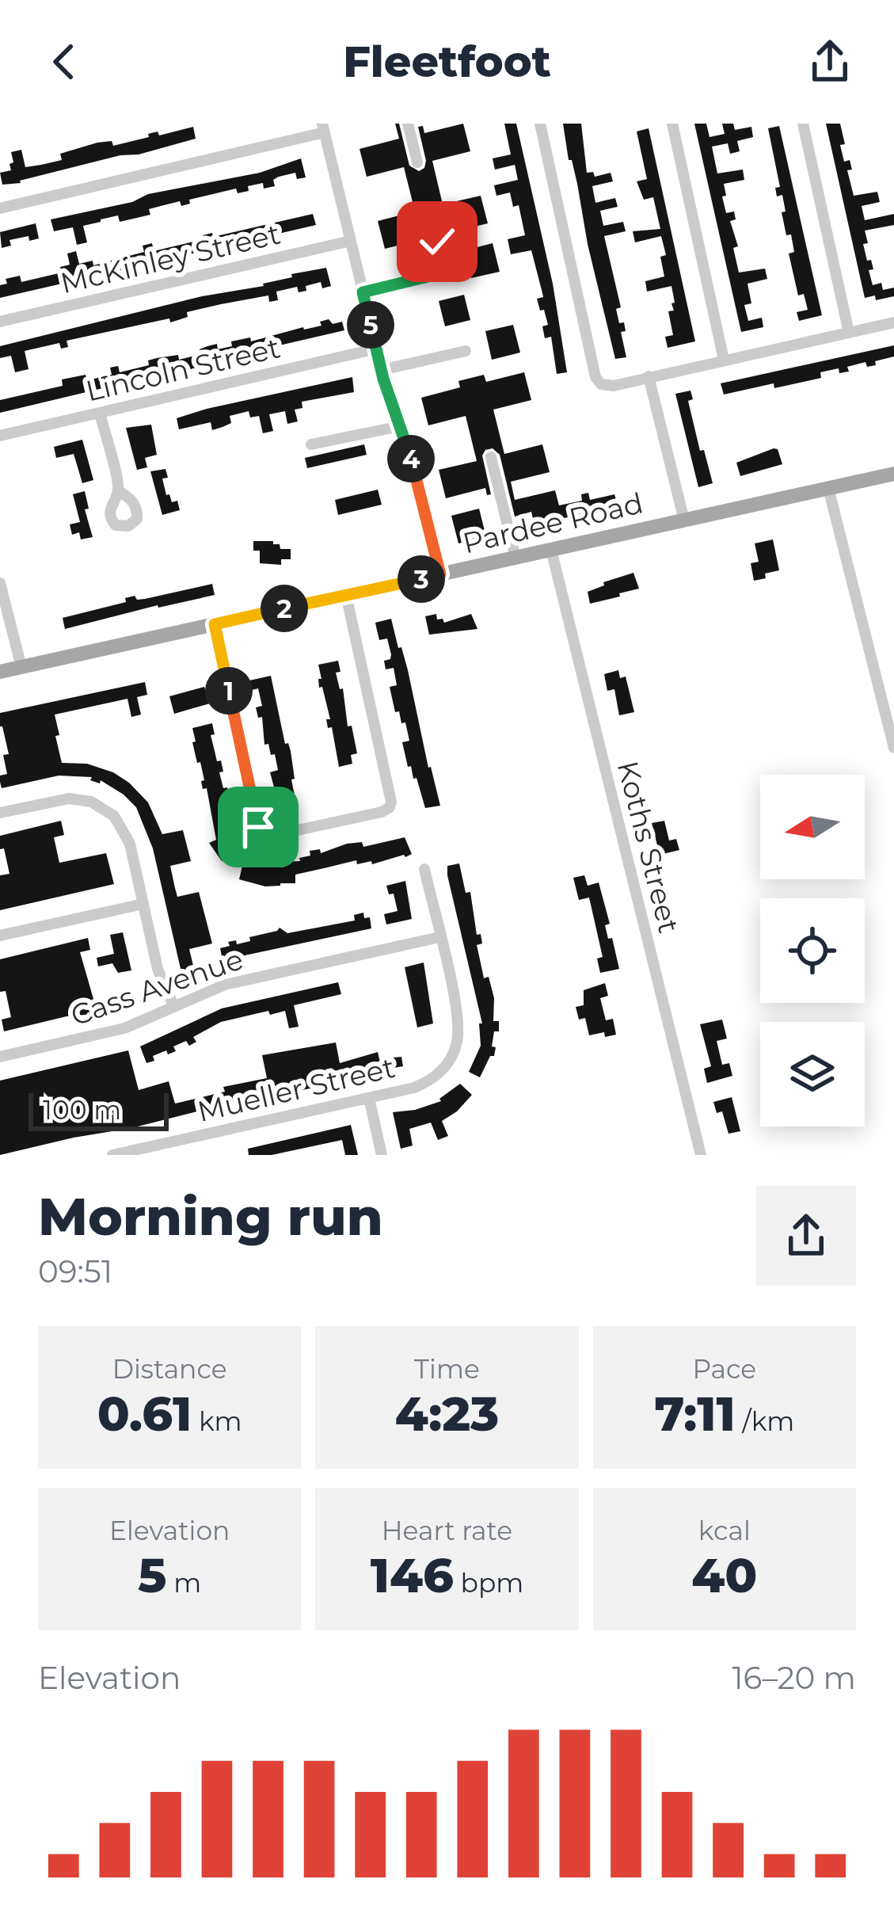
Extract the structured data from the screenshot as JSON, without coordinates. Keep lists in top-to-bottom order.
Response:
{
  "streets": {
    "main road": ["Pardee Road"],
    "street": [
      "McKinley Street",
      "Lincoln Street",
      "Koths Street",
      "Cass Avenue",
      "Mueller Street"
    ]
  },
  "crossings": [
    ["Pardee Road", "Koths Street"],
    ["Cass Avenue", "Mueller Street"]
  ],
  "scale_bar": "100 m",
  "north": "left",
  "page": {
    "header": "Fleetfoot",
    "pins": [
      "5",
      "4",
      "3",
      "2",
      "1"
    ],
    "scale": "100 m",
    "heading": ["Morning run", "09:51"],
    "stats": [
      ["Distance", "0.61 km"],
      ["Time", "4:23"],
      ["Pace", "7:11 /km"],
      ["Elevation", "5 m"],
      ["Heart rate", "146 bpm"],
      ["kcal", "40"]
    ],
    "chart": ["Elevation", "16–20 m"]
  }
}
